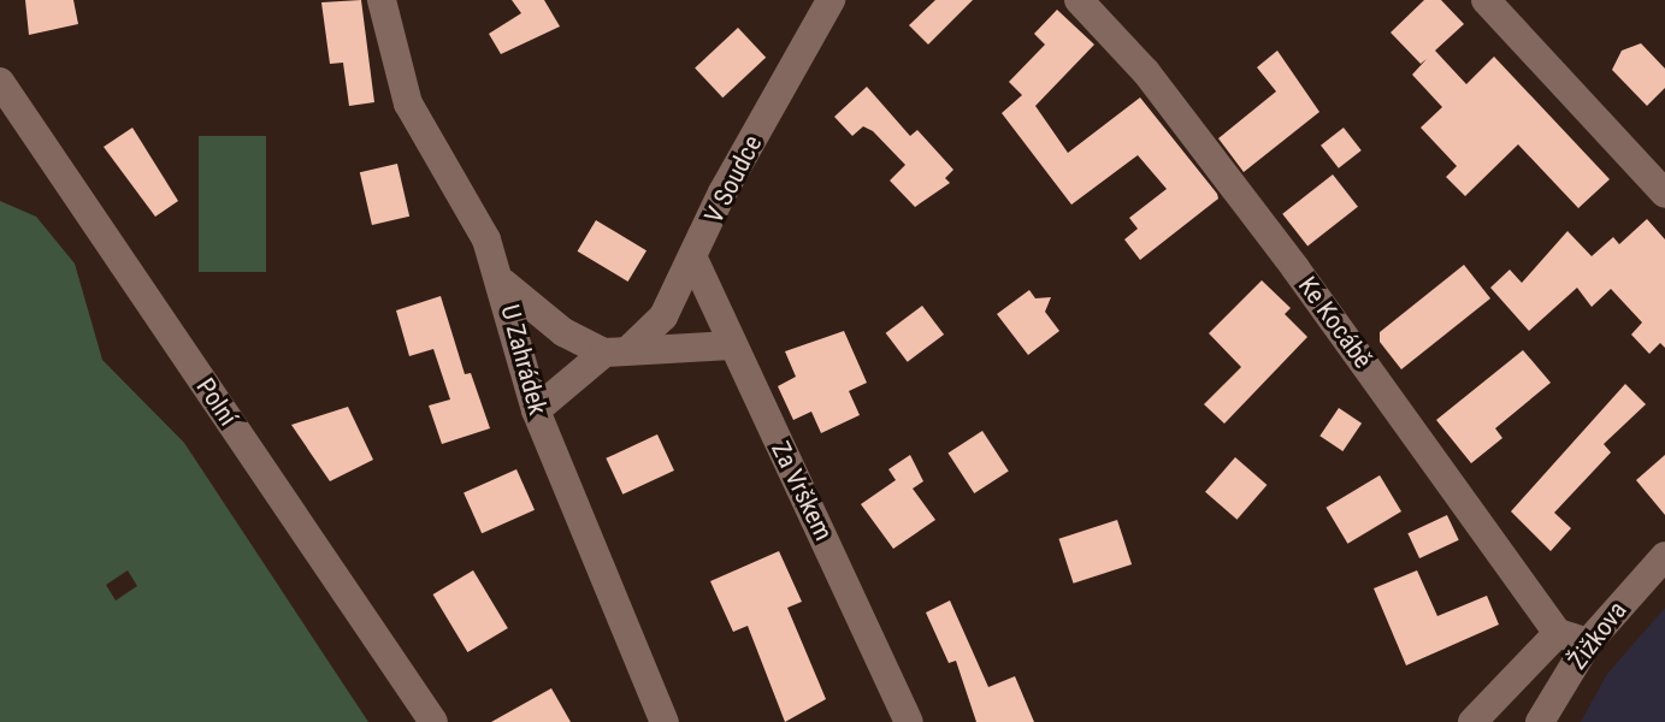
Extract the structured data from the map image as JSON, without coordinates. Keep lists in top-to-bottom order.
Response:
{
  "streets": {
    "street": [
      "V Soudce",
      "Ke Kocábě",
      "U Zahrádek",
      "Polní",
      "Za Vrškem",
      "Žižkova"
    ]
  },
  "crossings": [
    ["V Soudce", "U Zahrádek"],
    ["V Soudce", "Za Vrškem"]
  ]
}
